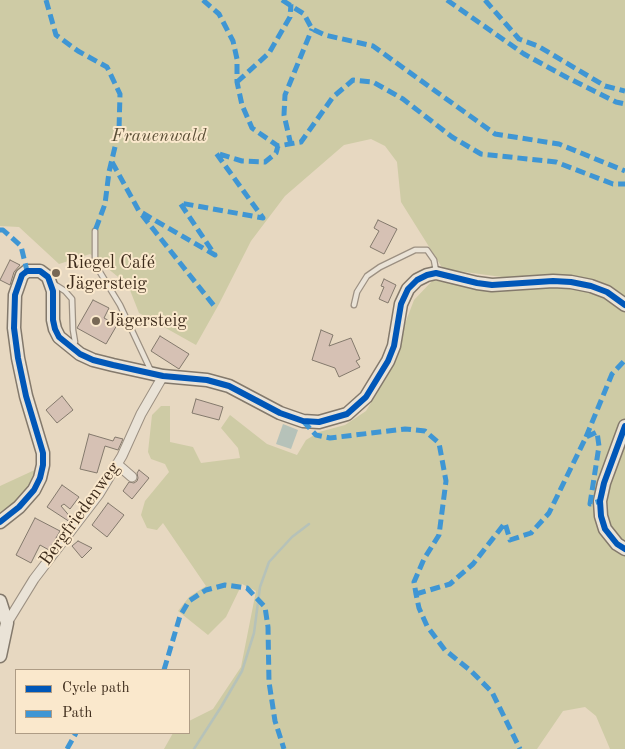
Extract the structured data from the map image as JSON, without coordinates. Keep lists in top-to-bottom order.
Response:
{
  "streets": {
    "street": ["Bergfriedenweg"]
  },
  "parks": ["Frauenwald"],
  "places": ["Riegel Café Jägersteig", "Jägersteig"],
  "legend": ["Cycle path", "Path"]
}
